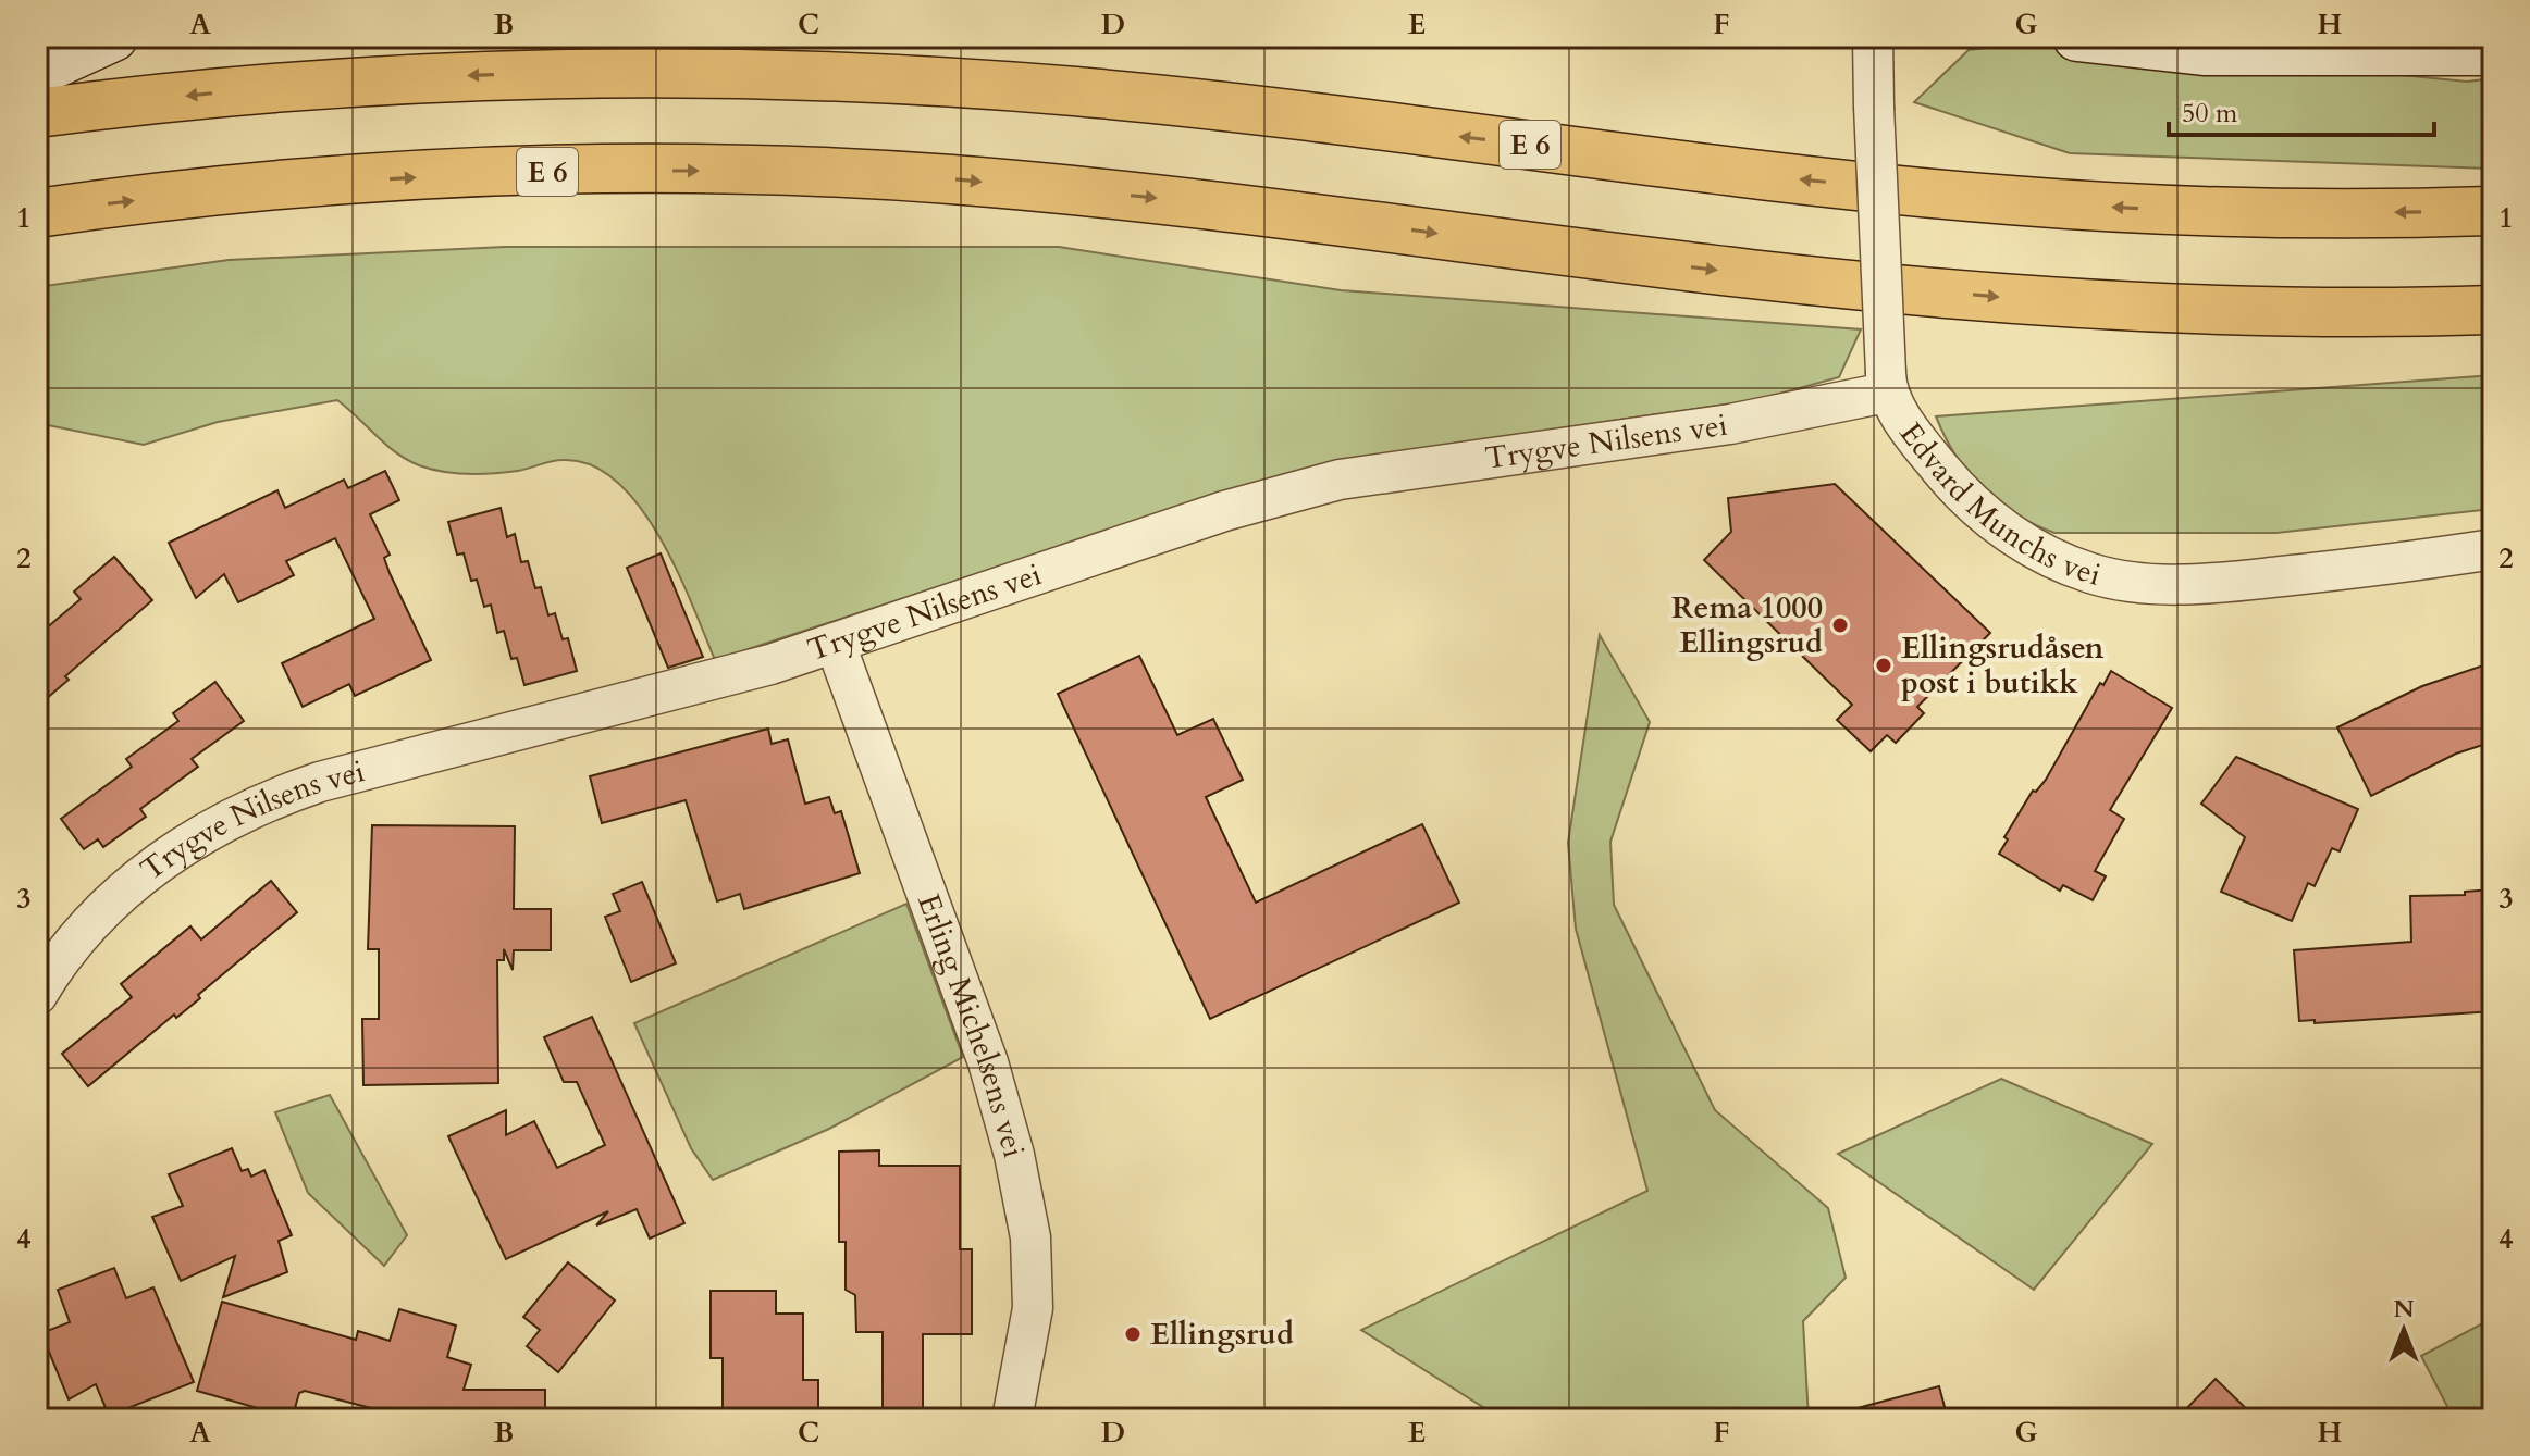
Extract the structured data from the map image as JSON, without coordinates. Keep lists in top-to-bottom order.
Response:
{
  "streets": {
    "highway": ["E 6"],
    "street": ["Trygve Nilsens vei", "Edvard Munchs vei", "Erling Michelsens vei"]
  },
  "crossings": [
    ["Trygve Nilsens vei", "Edvard Munchs vei"],
    ["Trygve Nilsens vei", "Erling Michelsens vei"]
  ],
  "places": ["Rema 1000 Ellingsrud", "Ellingsrudåsen post i butikk", "Ellingsrud"],
  "scale_bar": "50 m",
  "north": "top",
  "grid": {
    "columns": [
      "A",
      "B",
      "C",
      "D",
      "E",
      "F",
      "G",
      "H"
    ],
    "rows": [
      "1",
      "2",
      "3",
      "4"
    ]
  }
}
